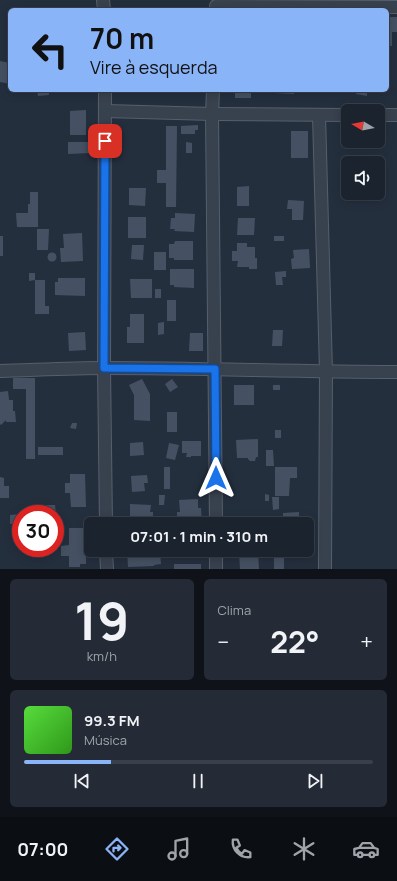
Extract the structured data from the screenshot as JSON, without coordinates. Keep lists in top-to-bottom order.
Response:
{
  "north": "left",
  "page": {
    "turn": ["70 m", "Vire à esquerda"],
    "limit": "30",
    "trip": "07:01 · 1 min · 310 m",
    "tile": [
      ["19", "km/h"],
      "Clima"
    ],
    "heat": ["−", "22°", "+"],
    "song": ["99.3 FM", "Música"],
    "tabs": "07:00"
  }
}
